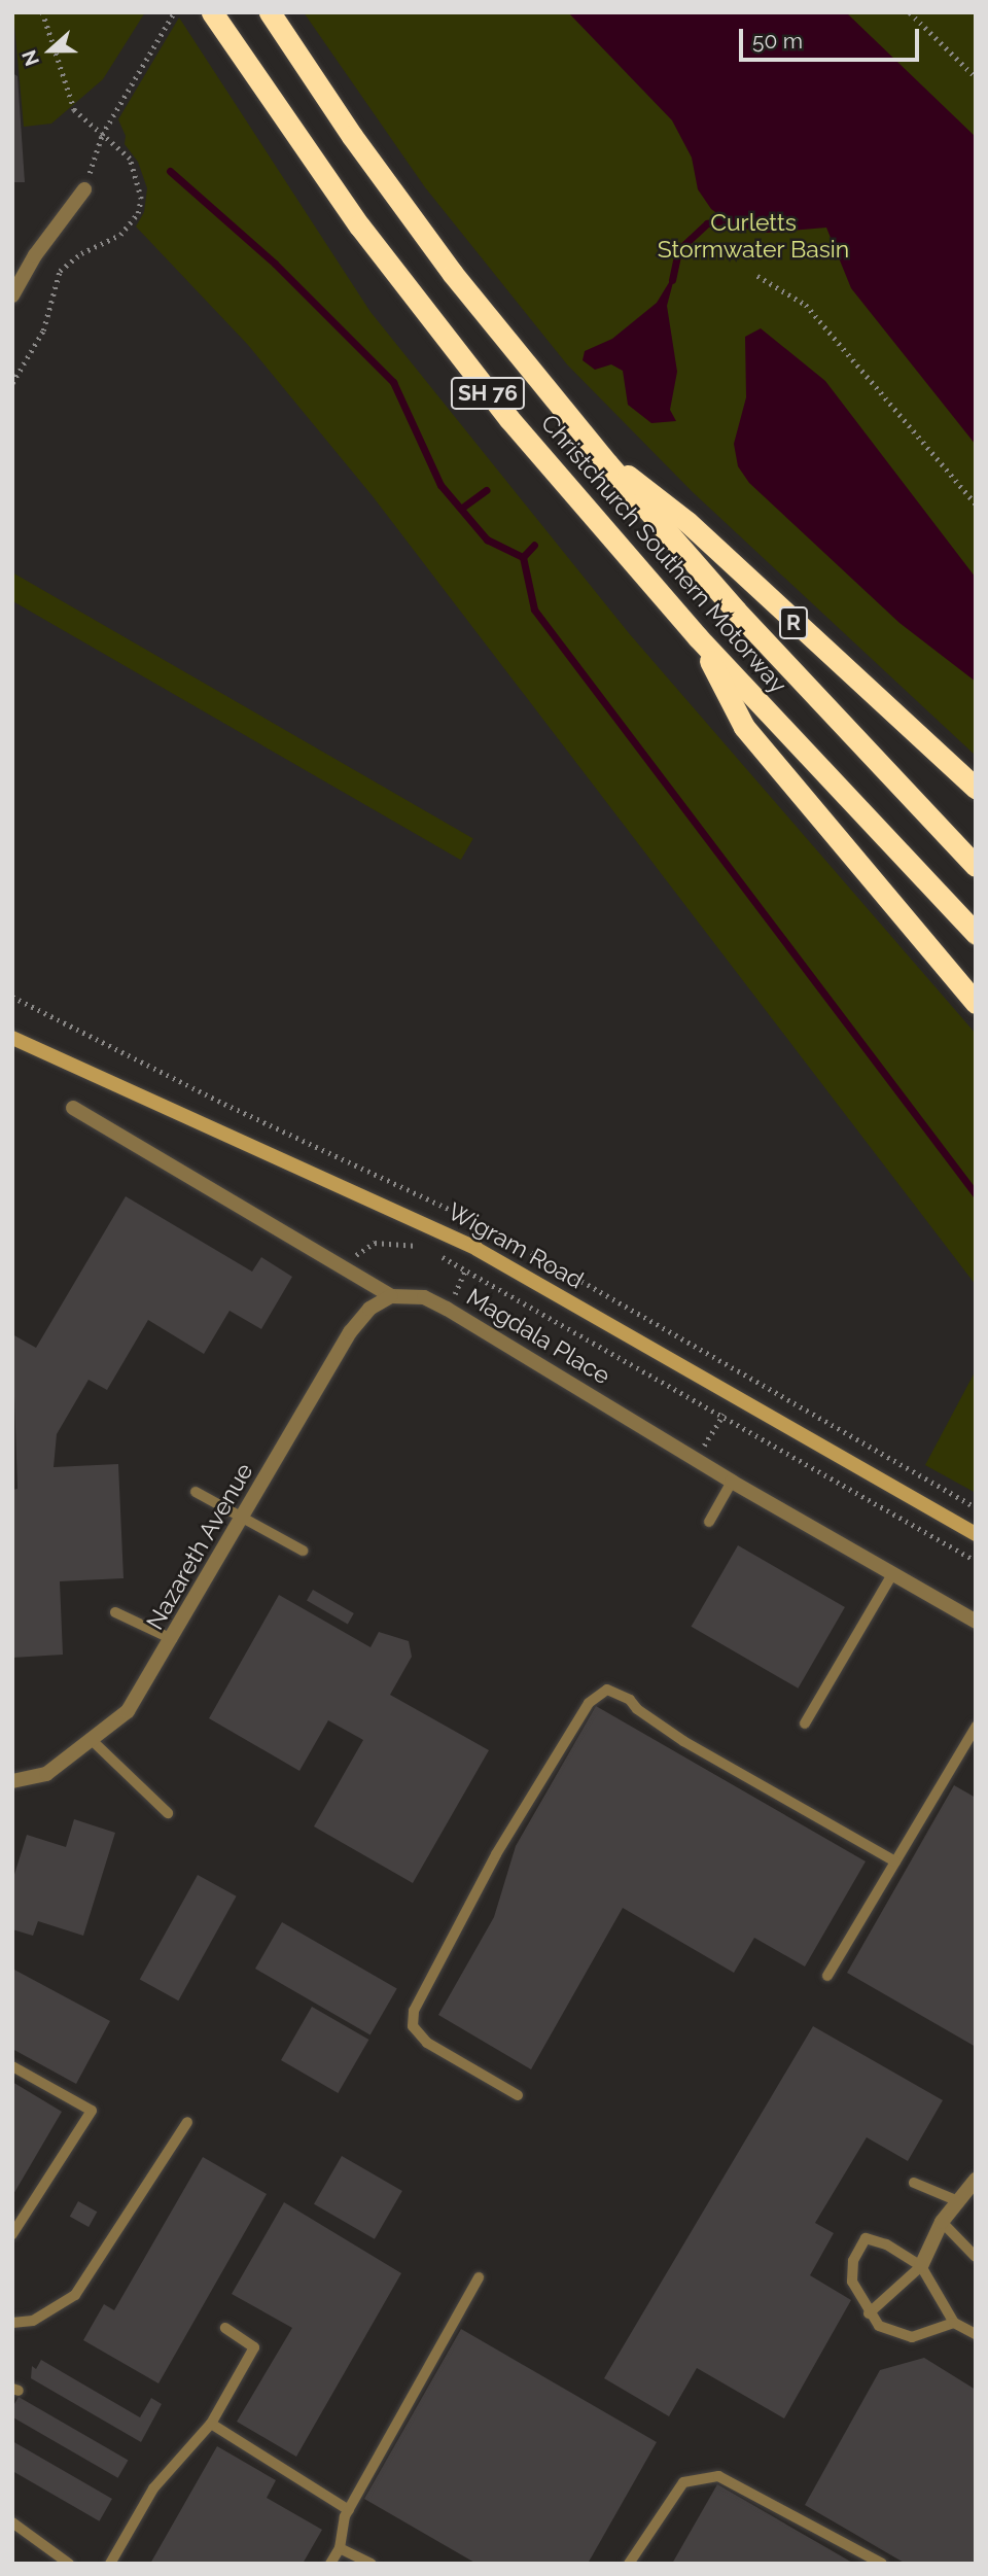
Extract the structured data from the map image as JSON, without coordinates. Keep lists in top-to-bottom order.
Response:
{
  "streets": {
    "highway": ["SH 76", "Christchurch Southern Motorway", "R"],
    "main road": ["Wigram Road"],
    "street": ["Magdala Place", "Nazareth Avenue"]
  },
  "crossings": [
    ["Christchurch Southern Motorway", "R"],
    ["Magdala Place", "Nazareth Avenue"]
  ],
  "parks": ["Curletts Stormwater Basin"],
  "scale_bar": "50 m",
  "north": "left"
}
